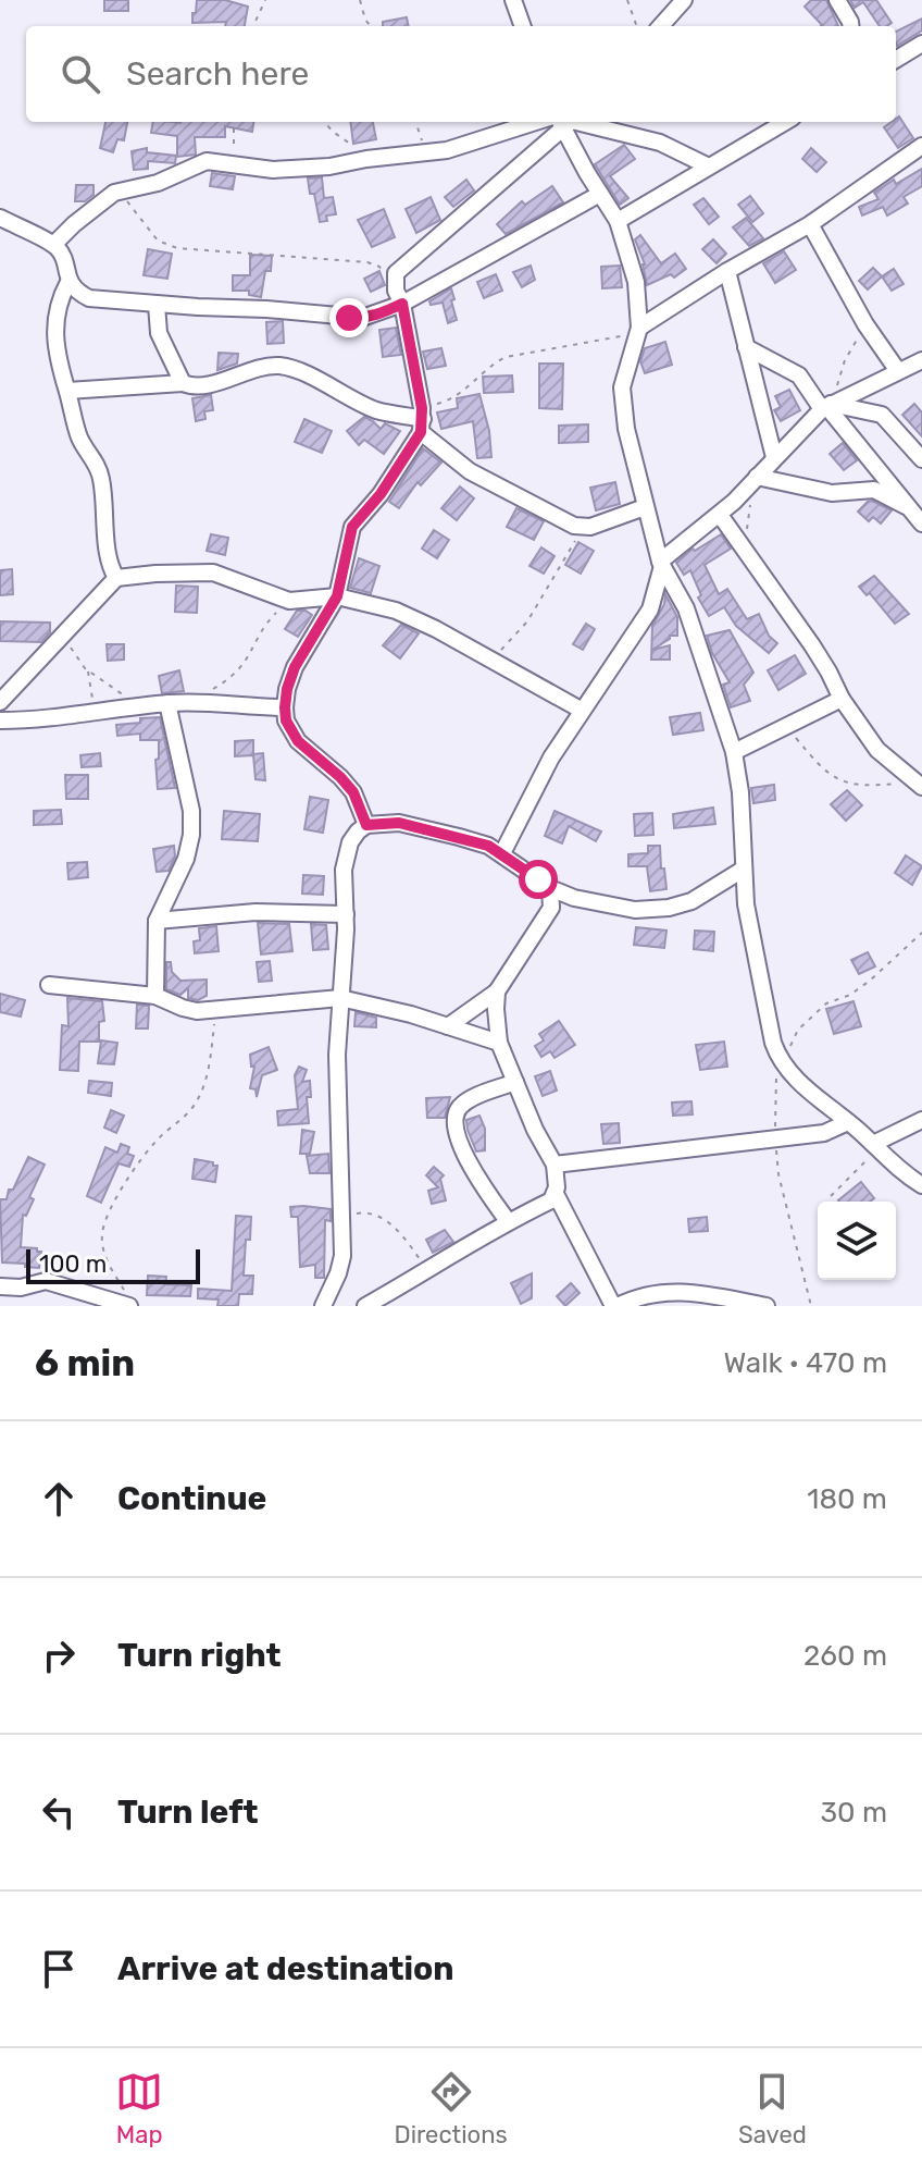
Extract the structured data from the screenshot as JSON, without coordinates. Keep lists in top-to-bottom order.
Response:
{
  "scale_bar": "100 m",
  "page": {
    "search": "Search here",
    "scale": "100 m",
    "heading": ["6 min", "Walk · 470 m"],
    "list": [
      ["Continue", "180 m"],
      ["Turn right", "260 m"],
      ["Turn left", "30 m"],
      "Arrive at destination"
    ],
    "nav": ["Map", "Directions", "Saved"]
  }
}
